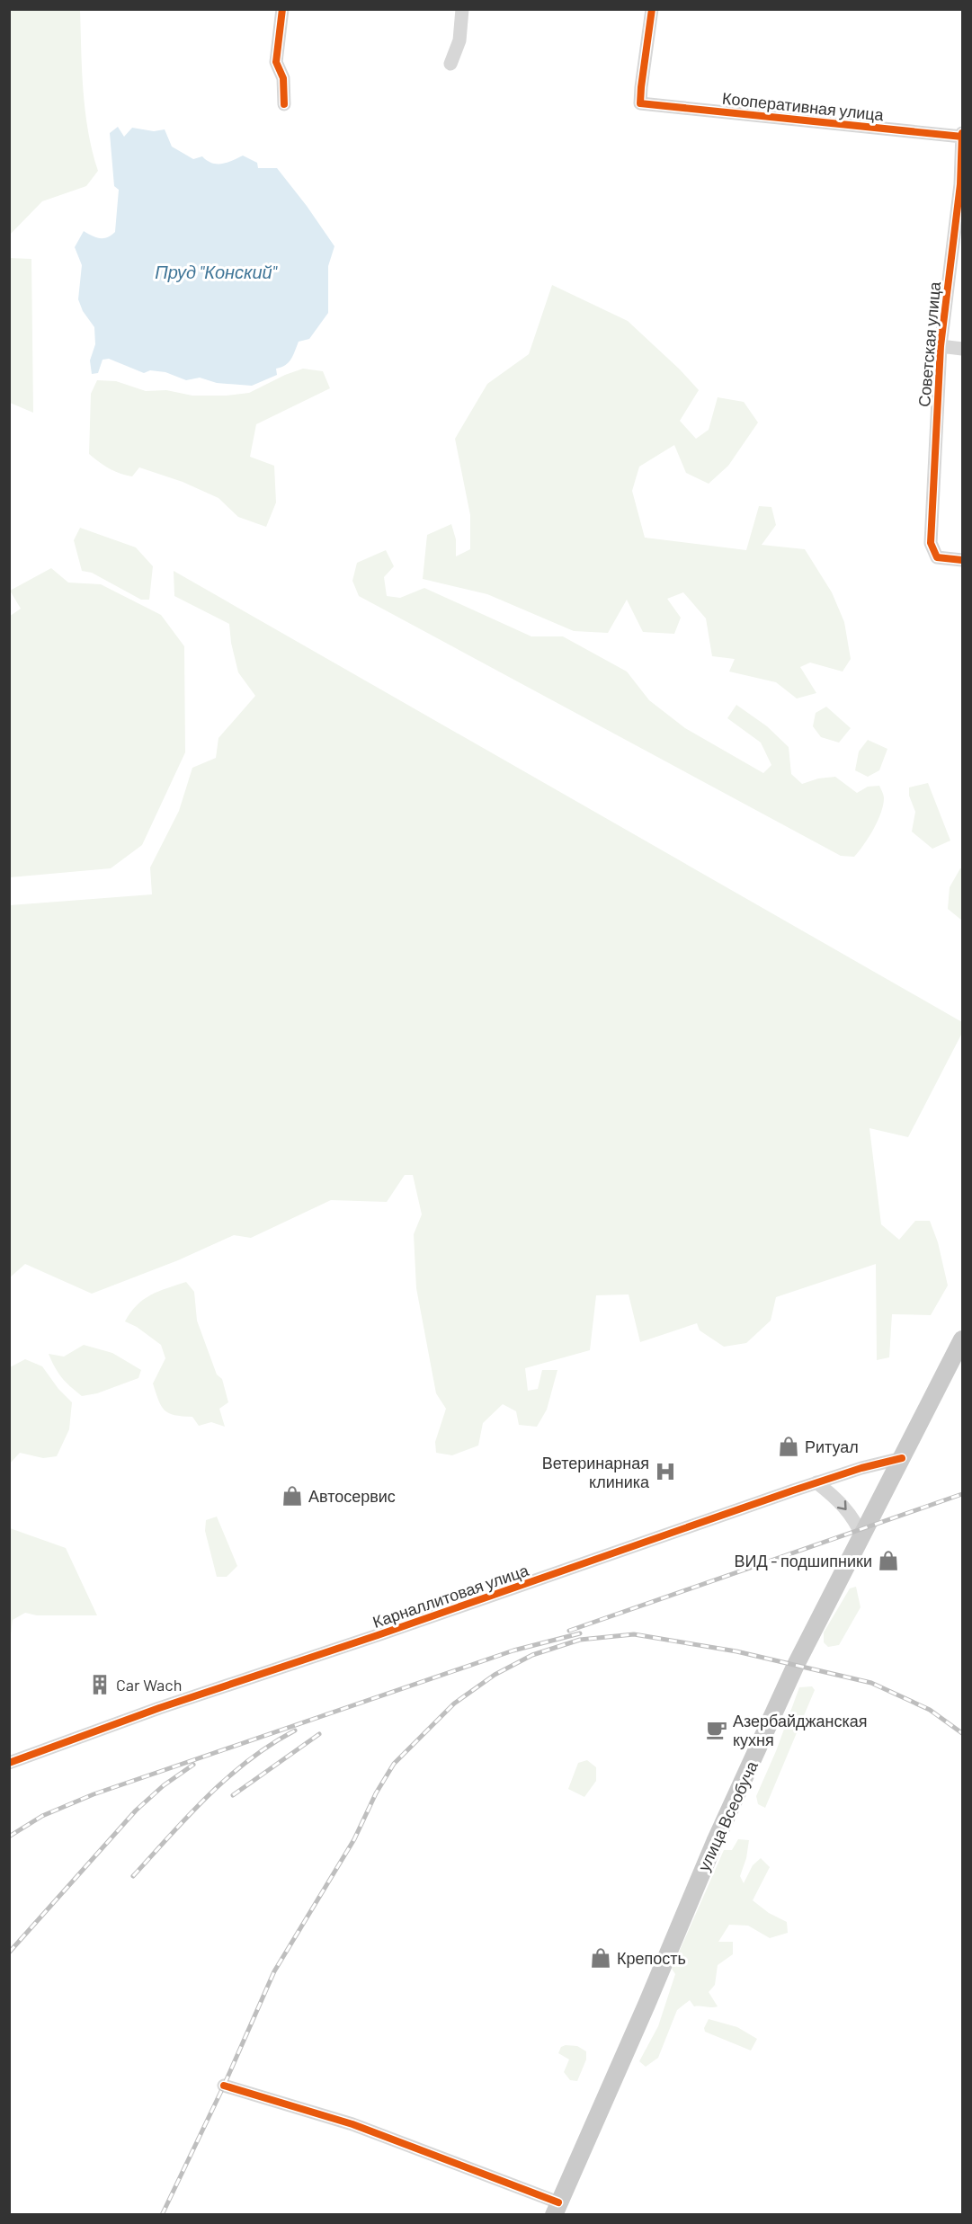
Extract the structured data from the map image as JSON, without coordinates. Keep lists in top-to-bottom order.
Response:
{
  "streets": {
    "main road": ["улица Всеобуча"],
    "street": ["Кооперативная улица", "Советская улица", "Карналлитовая улица"]
  },
  "crossings": [
    ["Кооперативная улица", "Советская улица"],
    ["Карналлитовая улица", "улица Всеобуча"]
  ],
  "water": ["Пруд \"Конский\""],
  "places": {
    "shop": [
      "Ритуал",
      "Автосервис",
      "ВИД - подшипники",
      "Крепость"
    ],
    "hospital": ["Ветеринарная клиника"],
    "building": ["Car Wach"],
    "cafe": ["Азербайджанская кухня"]
  }
}
